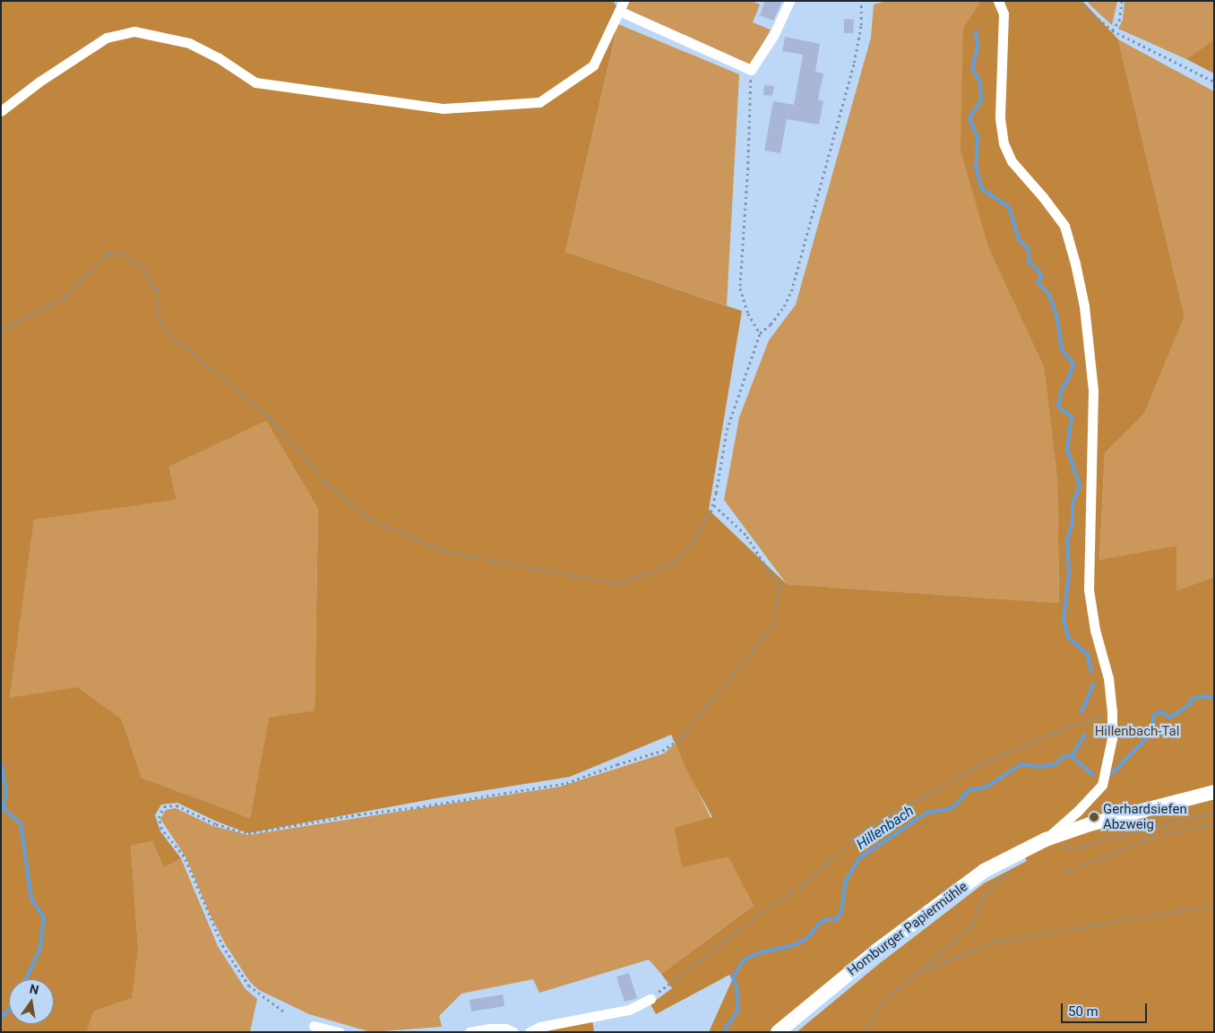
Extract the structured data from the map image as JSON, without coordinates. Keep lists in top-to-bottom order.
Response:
{
  "streets": {
    "main road": ["Homburger Papiermühle"]
  },
  "water": ["Hillenbach"],
  "parks": ["Hillenbach-Tal"],
  "places": ["Gerhardsiefen Abzweig"],
  "scale_bar": "50 m",
  "north": "top"
}
